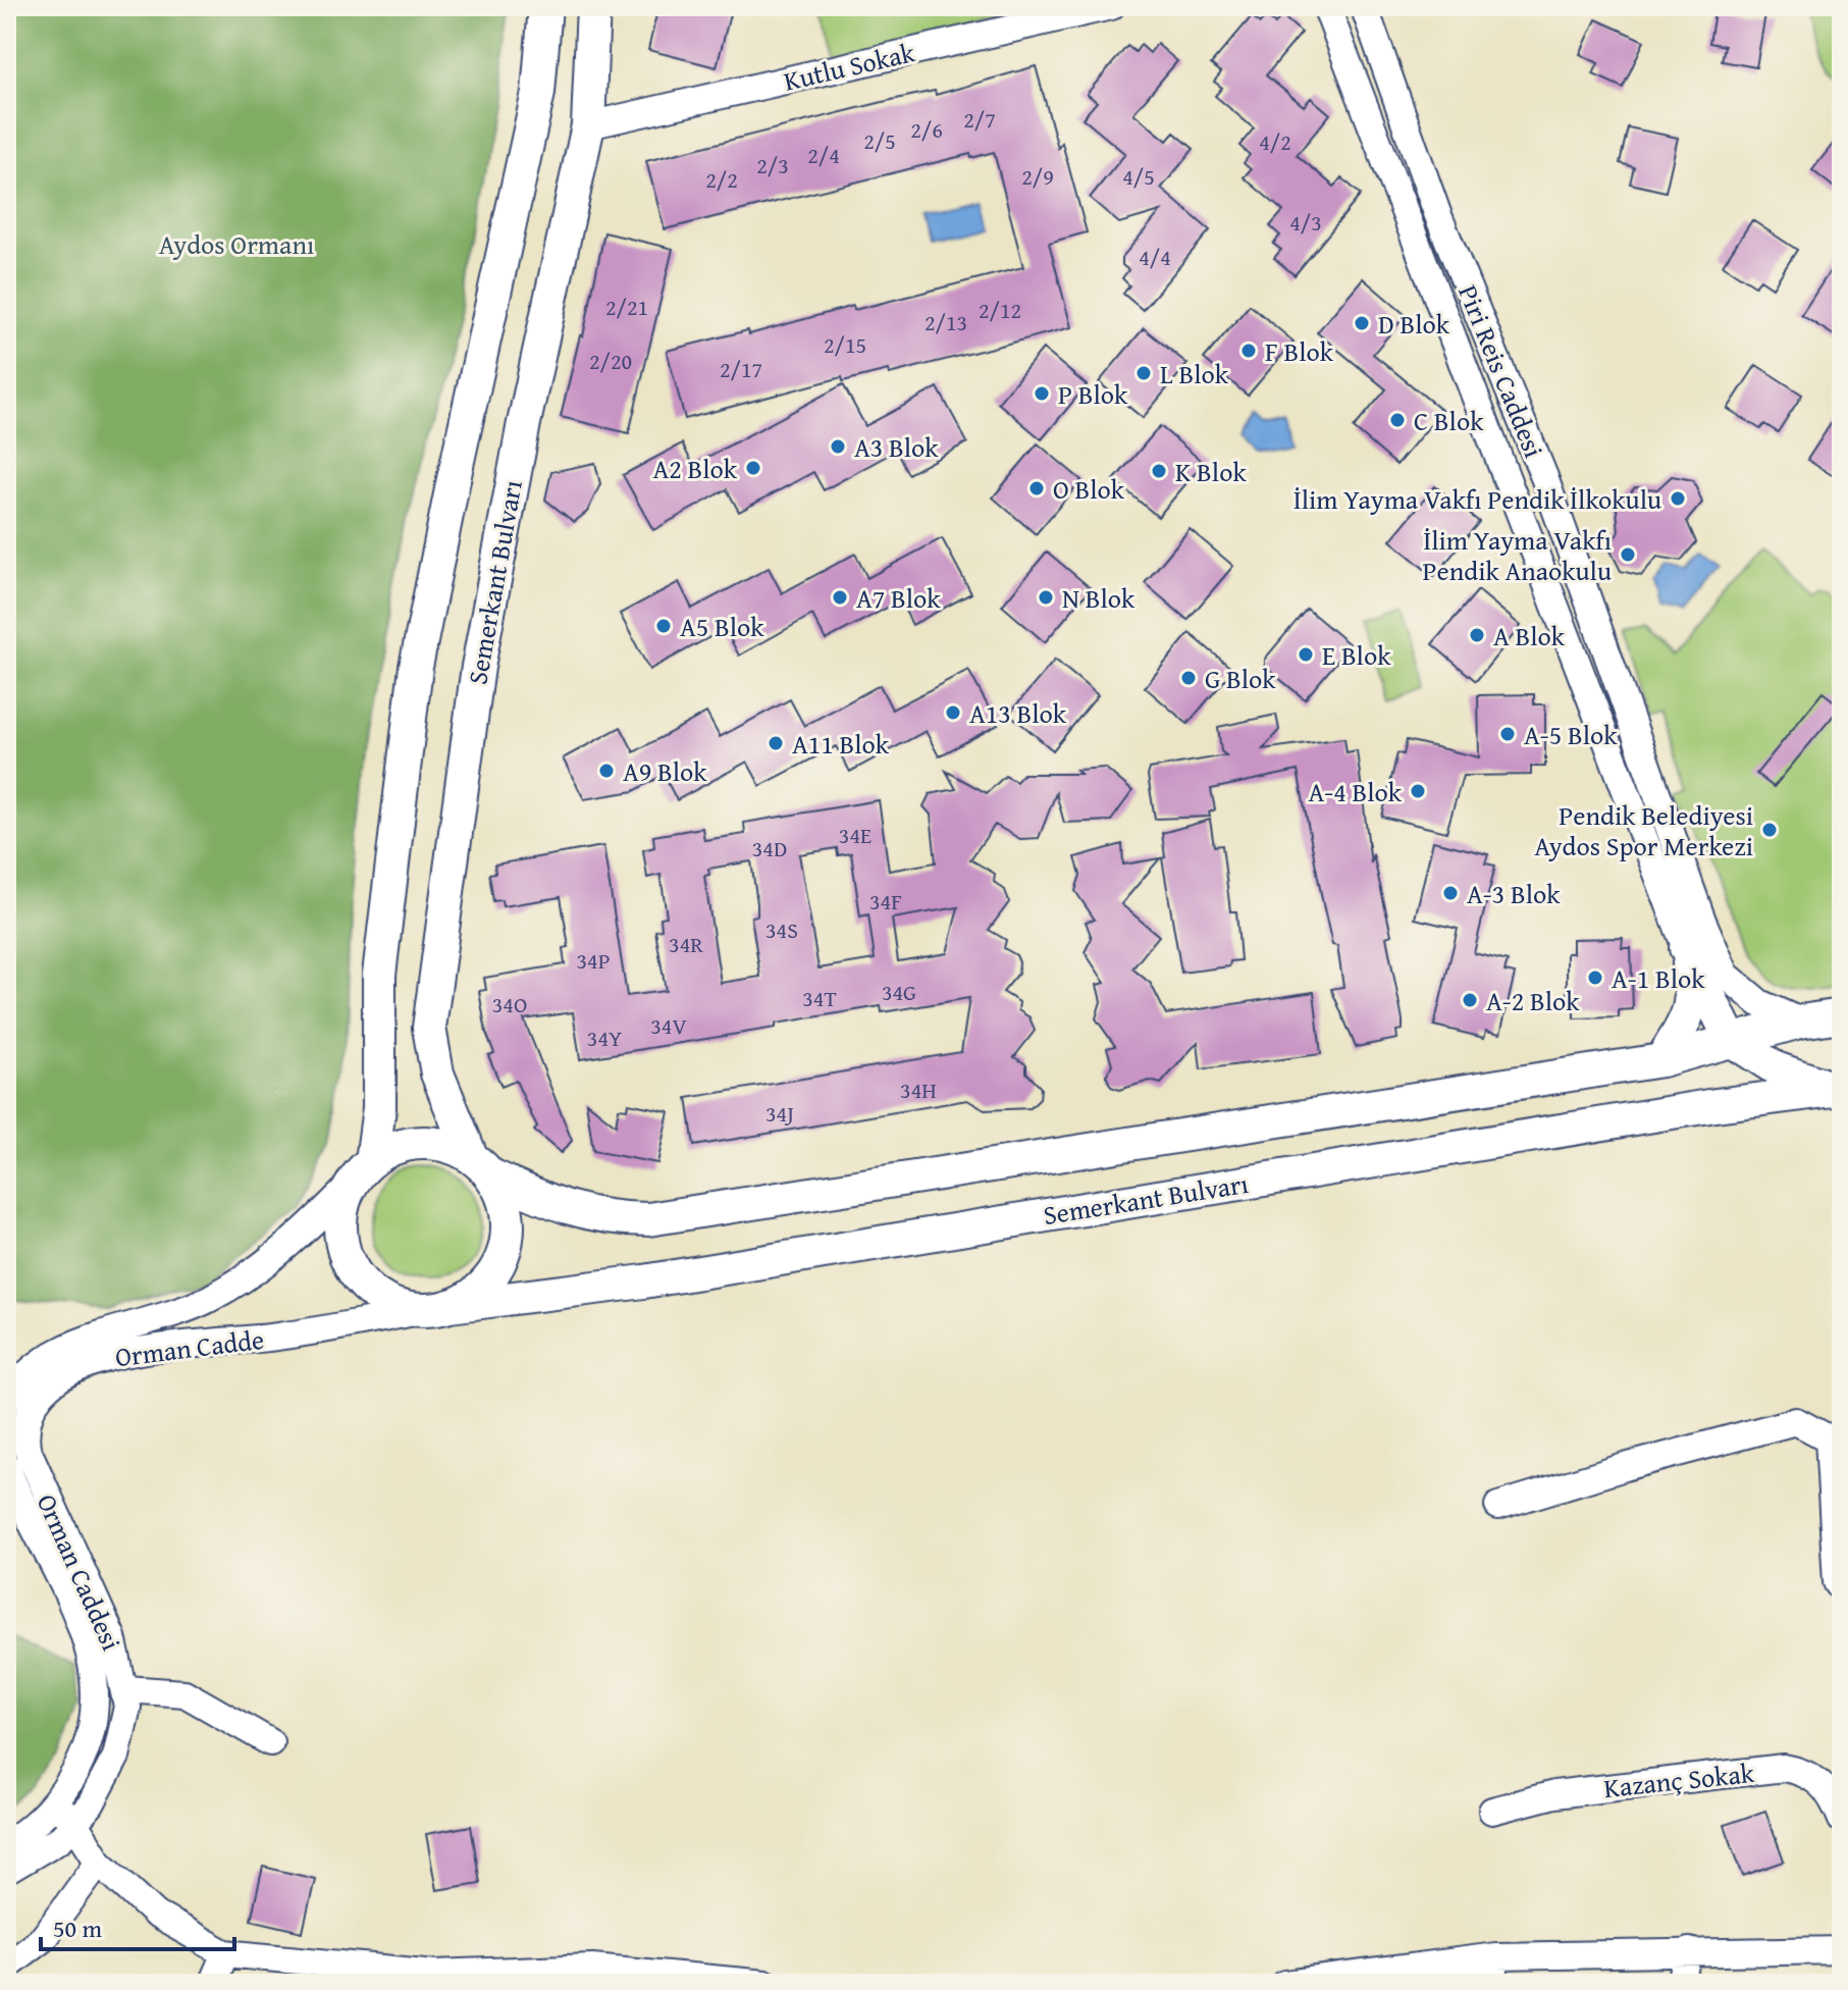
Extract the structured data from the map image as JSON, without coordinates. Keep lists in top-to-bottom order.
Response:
{
  "streets": {
    "main road": ["Semerkant Bulvarı"],
    "street": [
      "Kutlu Sokak",
      "Piri Reis Caddesi",
      "Orman Cadde",
      "Orman Caddesi",
      "Kazanç Sokak"
    ]
  },
  "crossings": [
    ["Kutlu Sokak", "Semerkant Bulvarı"],
    ["Semerkant Bulvarı", "Orman Cadde"],
    ["Orman Cadde", "Orman Caddesi"]
  ],
  "parks": ["Aydos Ormanı"],
  "places": [
    "D Blok",
    "F Blok",
    "L Blok",
    "P Blok",
    "C Blok",
    "A3 Blok",
    "A2 Blok",
    "K Blok",
    "O Blok",
    "İlim Yayma Vakfı Pendik İlkokulu",
    "İlim Yayma Vakfı Pendik Anaokulu",
    "A7 Blok",
    "N Blok",
    "A5 Blok",
    "A Blok",
    "E Blok",
    "G Blok",
    "A13 Blok",
    "A-5 Blok",
    "A11 Blok",
    "A9 Blok",
    "A-4 Blok",
    "Pendik Belediyesi Aydos Spor Merkezi",
    "A-3 Blok",
    "A-1 Blok",
    "A-2 Blok"
  ],
  "house_numbers": [
    "2/7",
    "2/6",
    "2/5",
    "4/2",
    "2/4",
    "2/3",
    "2/9",
    "4/5",
    "2/2",
    "4/3",
    "4/4",
    "2/21",
    "2/12",
    "2/13",
    "2/15",
    "2/20",
    "2/17",
    "34E",
    "34D",
    "34F",
    "34S",
    "34R",
    "34P",
    "34G",
    "34T",
    "34O",
    "34V",
    "34Y",
    "34H",
    "34J"
  ],
  "scale_bar": "50 m"
}
